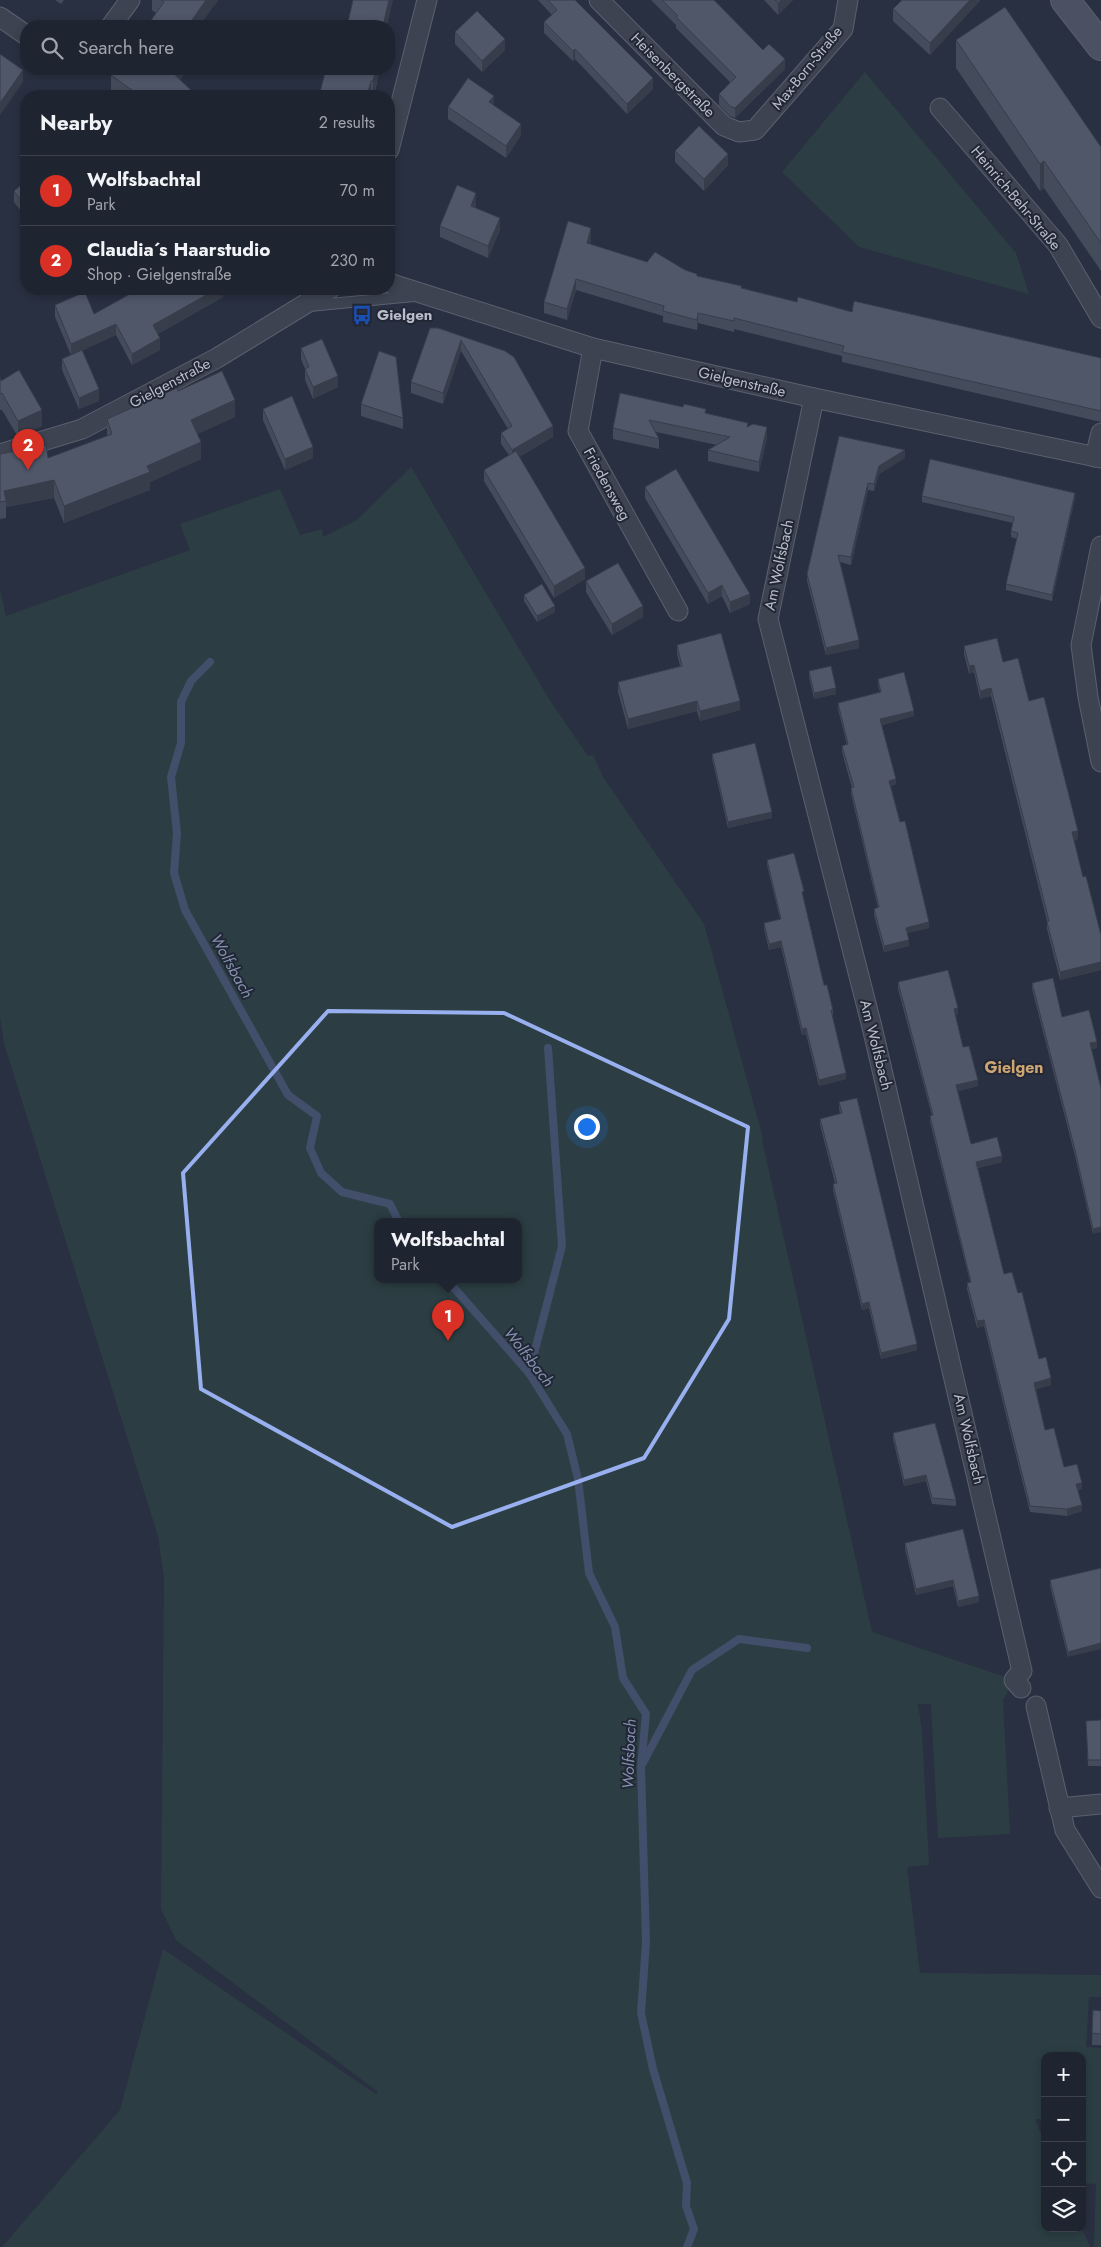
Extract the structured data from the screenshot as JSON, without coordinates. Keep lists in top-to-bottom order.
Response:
{
  "streets": {
    "street": [
      "Max-Born-Straße",
      "Heisenbergstraße",
      "Heinrich-Behr-Straße",
      "Gielgenstraße",
      "Friedensweg",
      "Am Wolfsbach"
    ]
  },
  "crossings": [
    ["Max-Born-Straße", "Heisenbergstraße"],
    ["Gielgenstraße", "Friedensweg"],
    ["Gielgenstraße", "Am Wolfsbach"]
  ],
  "districts": ["Gielgen"],
  "water": ["Wolfsbach"],
  "places": {
    "bus stop": ["Gielgen"]
  },
  "page": {
    "search": "Search here",
    "heading": ["Nearby", "2 results"],
    "list": [
      {
        "mark": "1",
        "name": "Wolfsbachtal",
        "note": "Park",
        "value": "70 m"
      },
      {
        "mark": "2",
        "name": "Claudia´s Haarstudio",
        "note": "Shop · Gielgenstraße",
        "value": "230 m"
      }
    ],
    "pins": ["2", "1"],
    "popup": ["Wolfsbachtal", "Park"],
    "map_buttons": ["+", "−"]
  }
}
